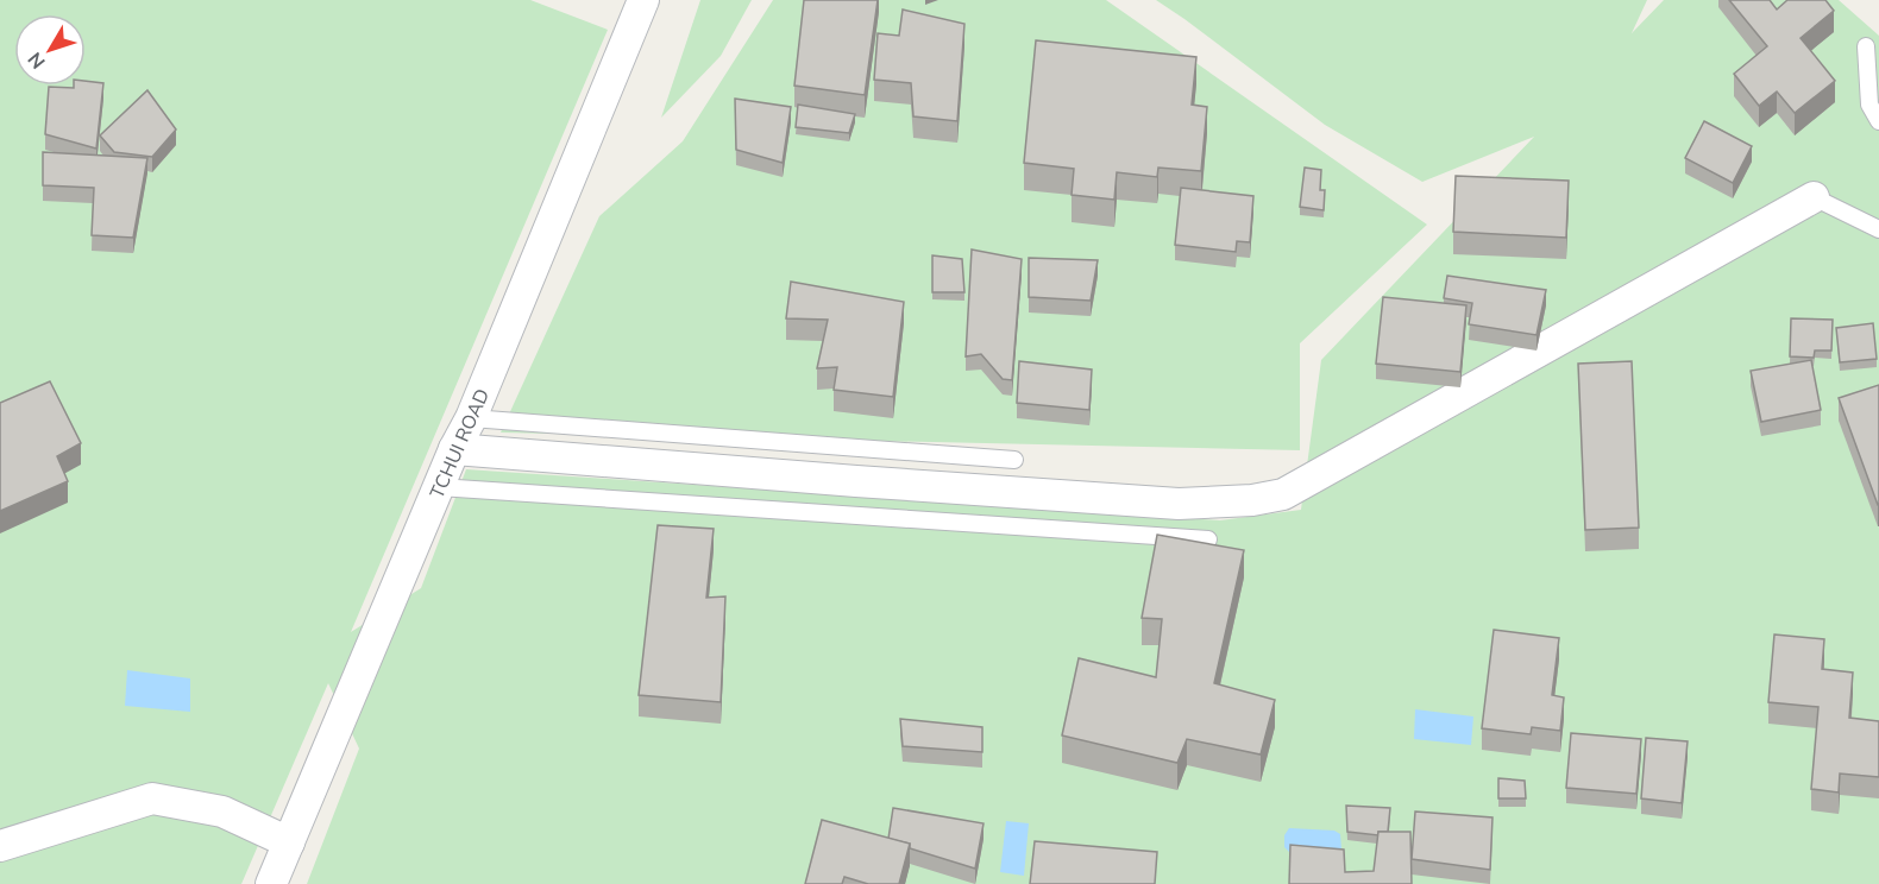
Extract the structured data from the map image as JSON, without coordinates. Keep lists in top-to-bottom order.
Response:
{
  "streets": {
    "street": ["TCHUI ROAD"]
  },
  "north": "bottom left"
}
